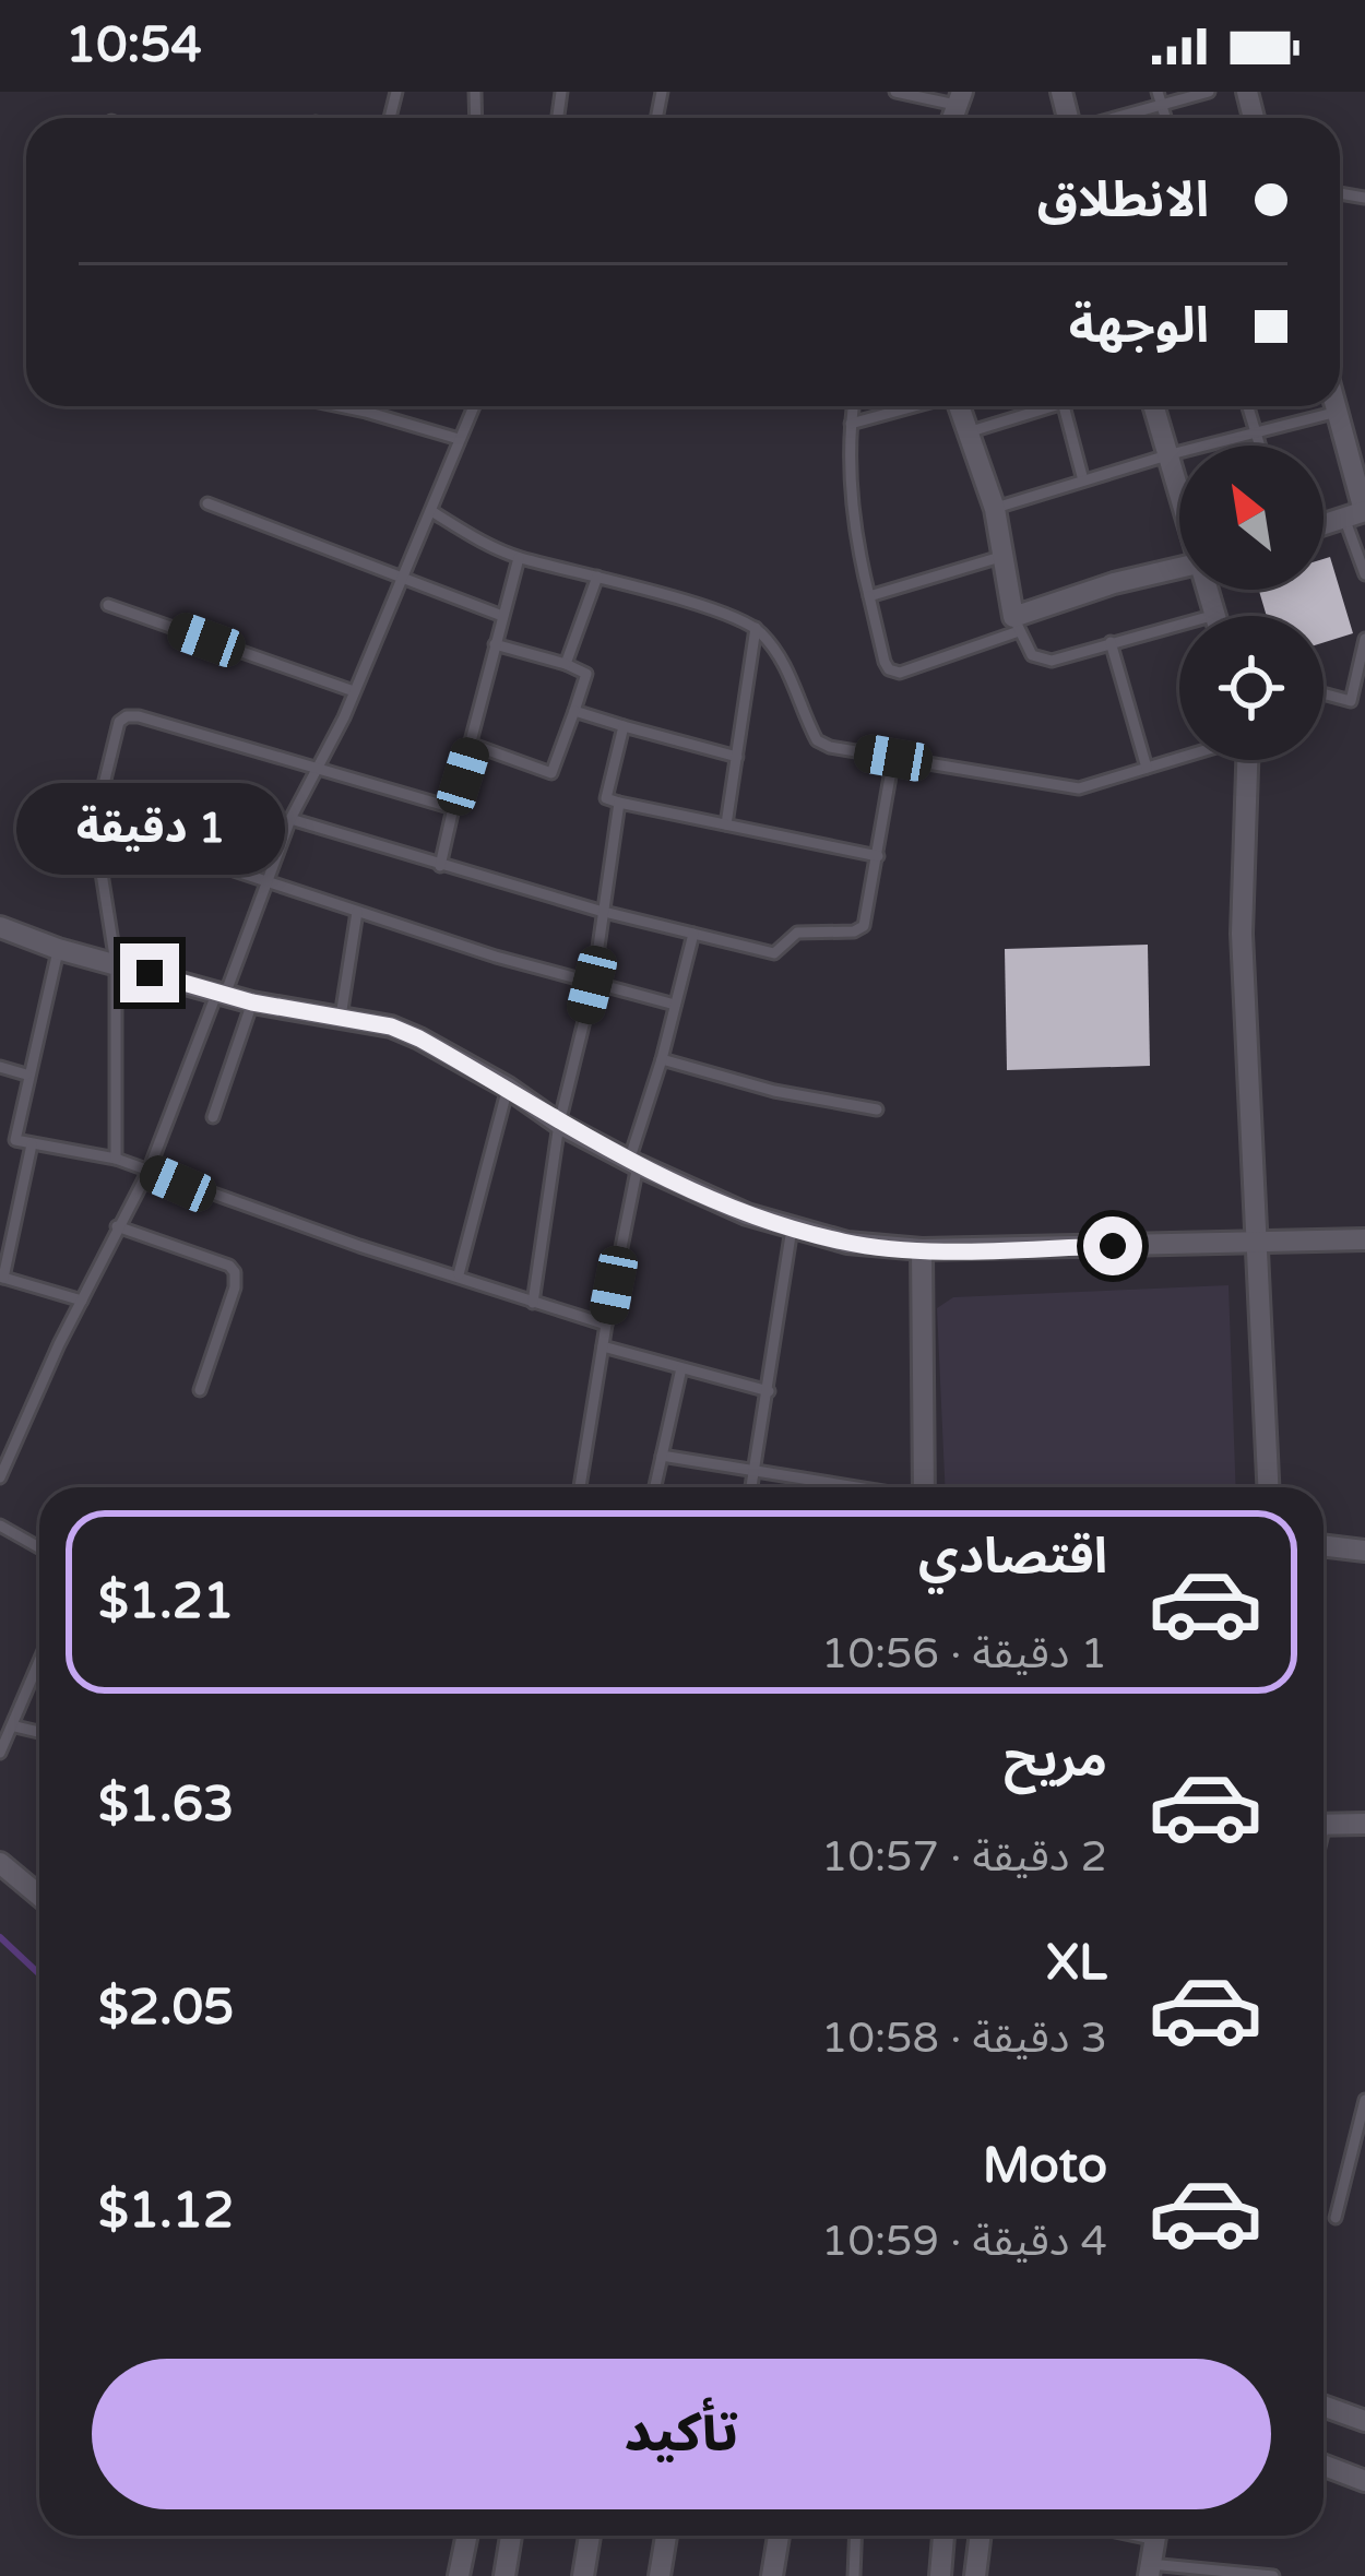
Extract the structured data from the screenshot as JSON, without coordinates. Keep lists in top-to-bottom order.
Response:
{
  "north": "top left",
  "page": {
    "status": "10:54",
    "banner": ["الانطلاق", "الوجهة"],
    "bubble": "1 دقيقة",
    "list": [
      {
        "name": "اقتصادي",
        "note": "1 دقيقة · 10:56",
        "value": "$1.21"
      },
      {
        "name": "مريح",
        "note": "2 دقيقة · 10:57",
        "value": "$1.63"
      },
      {
        "name": "XL",
        "note": "3 دقيقة · 10:58",
        "value": "$2.05"
      },
      {
        "name": "Moto",
        "note": "4 دقيقة · 10:59",
        "value": "$1.12"
      }
    ],
    "buttons": "تأكيد"
  }
}
